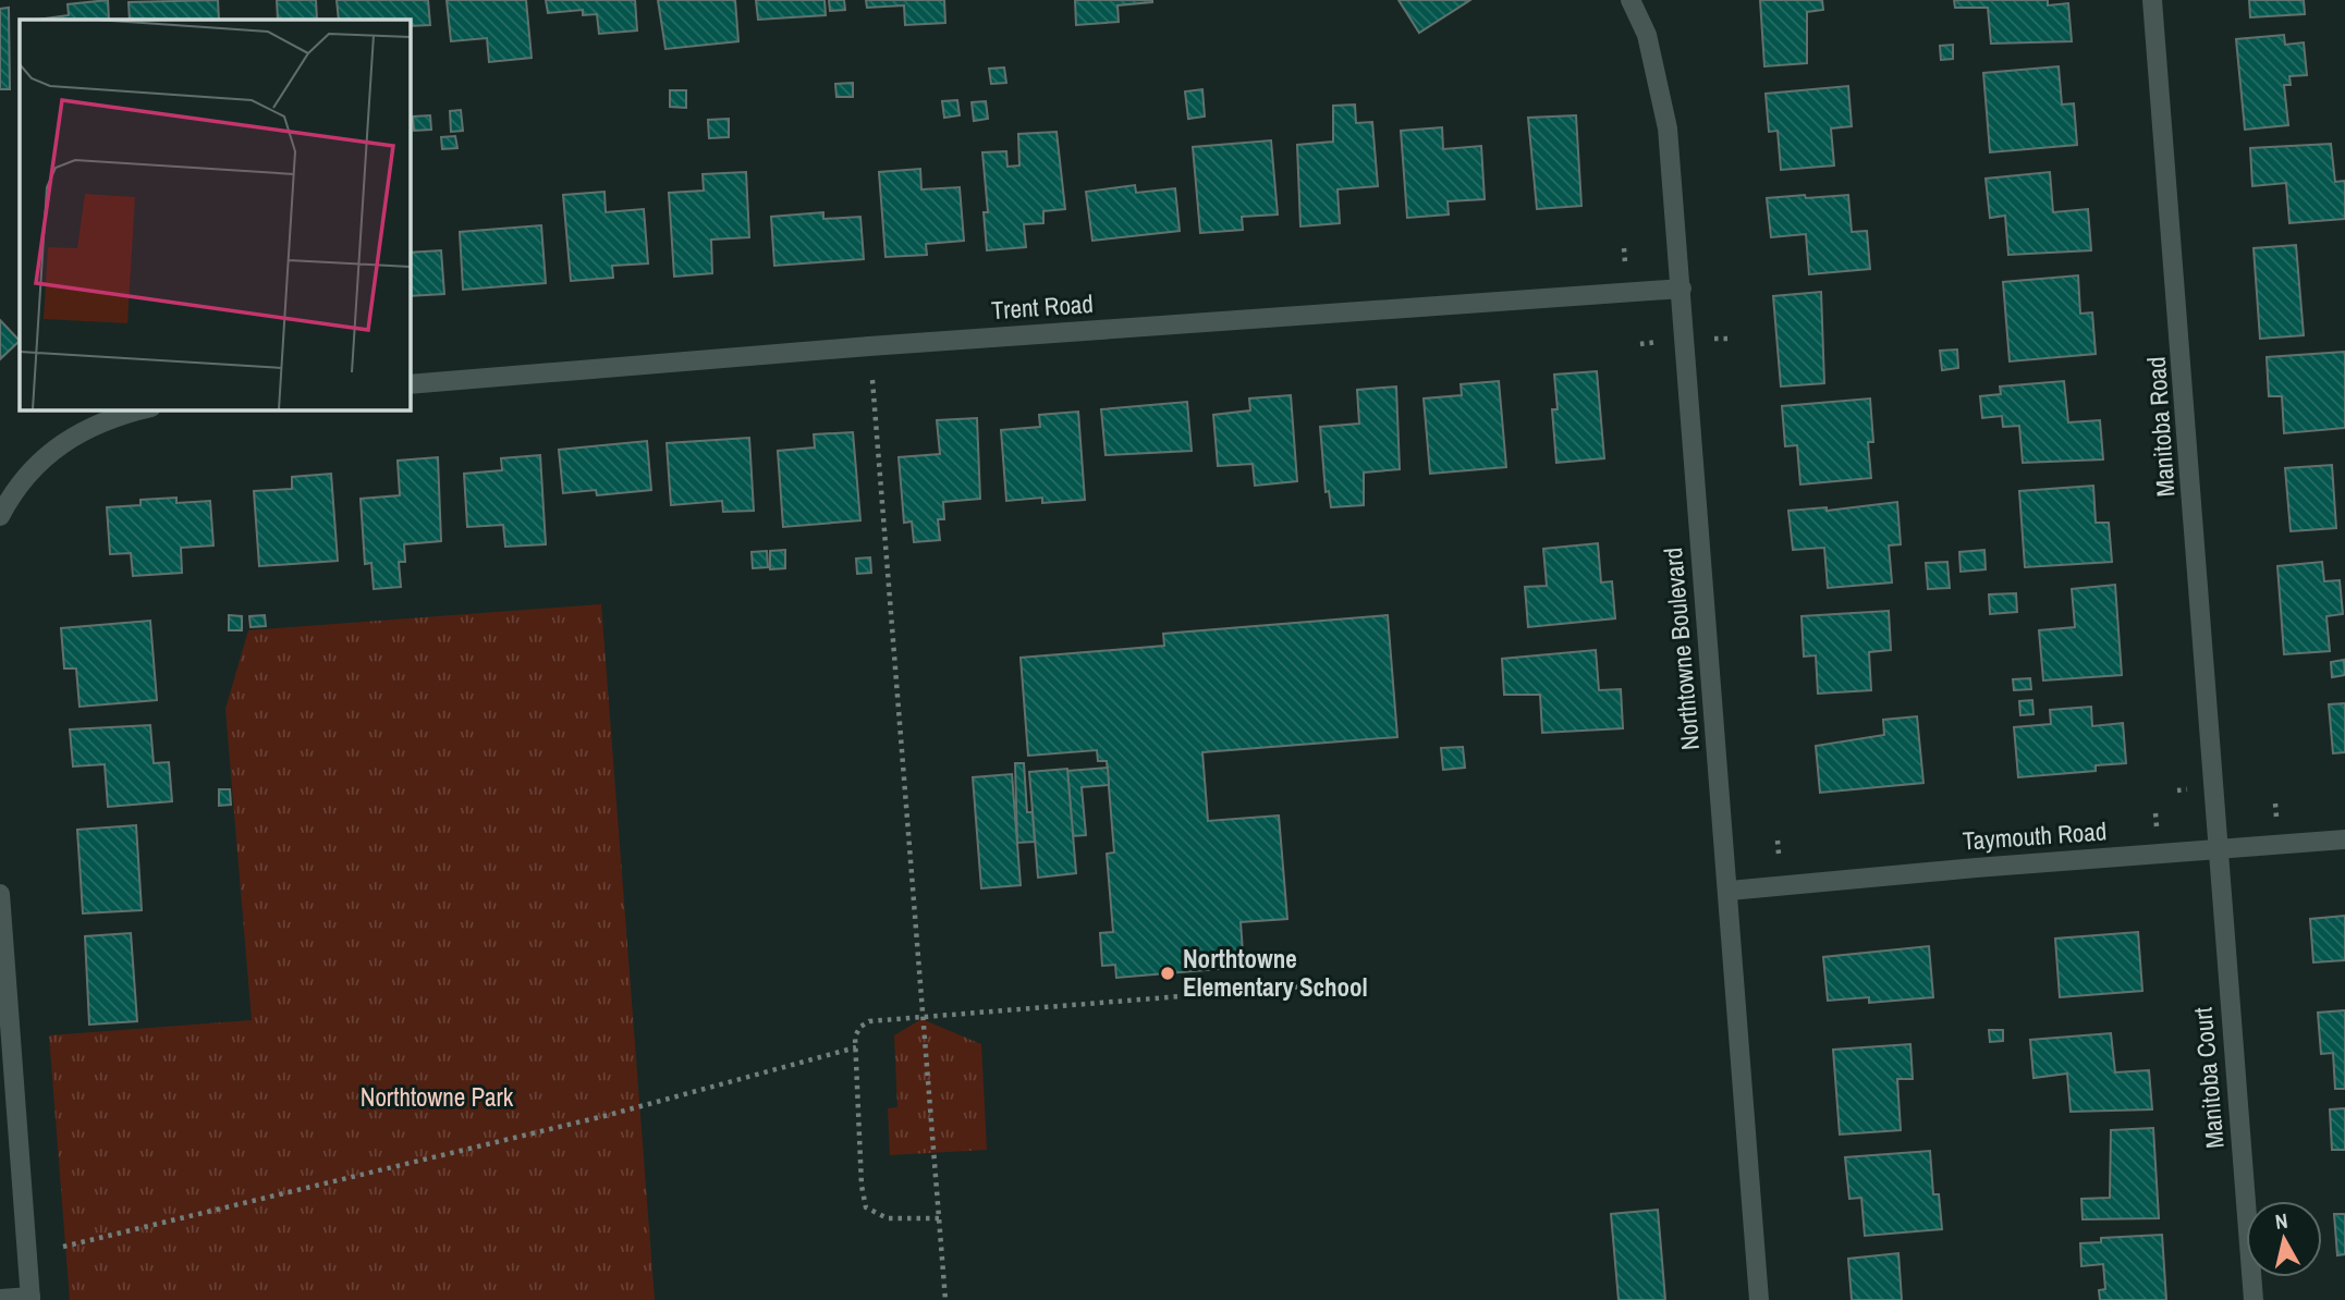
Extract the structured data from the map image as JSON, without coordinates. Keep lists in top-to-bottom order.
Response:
{
  "streets": {
    "street": [
      "Trent Road",
      "Manitoba Road",
      "Northtowne Boulevard",
      "Taymouth Road",
      "Manitoba Court"
    ]
  },
  "crossings": [
    ["Trent Road", "Northtowne Boulevard"],
    ["Manitoba Road", "Taymouth Road"],
    ["Manitoba Road", "Manitoba Court"],
    ["Northtowne Boulevard", "Taymouth Road"],
    ["Taymouth Road", "Manitoba Court"]
  ],
  "parks": ["Northtowne Park"],
  "places": ["Northtowne Elementary School"],
  "north": "top"
}
